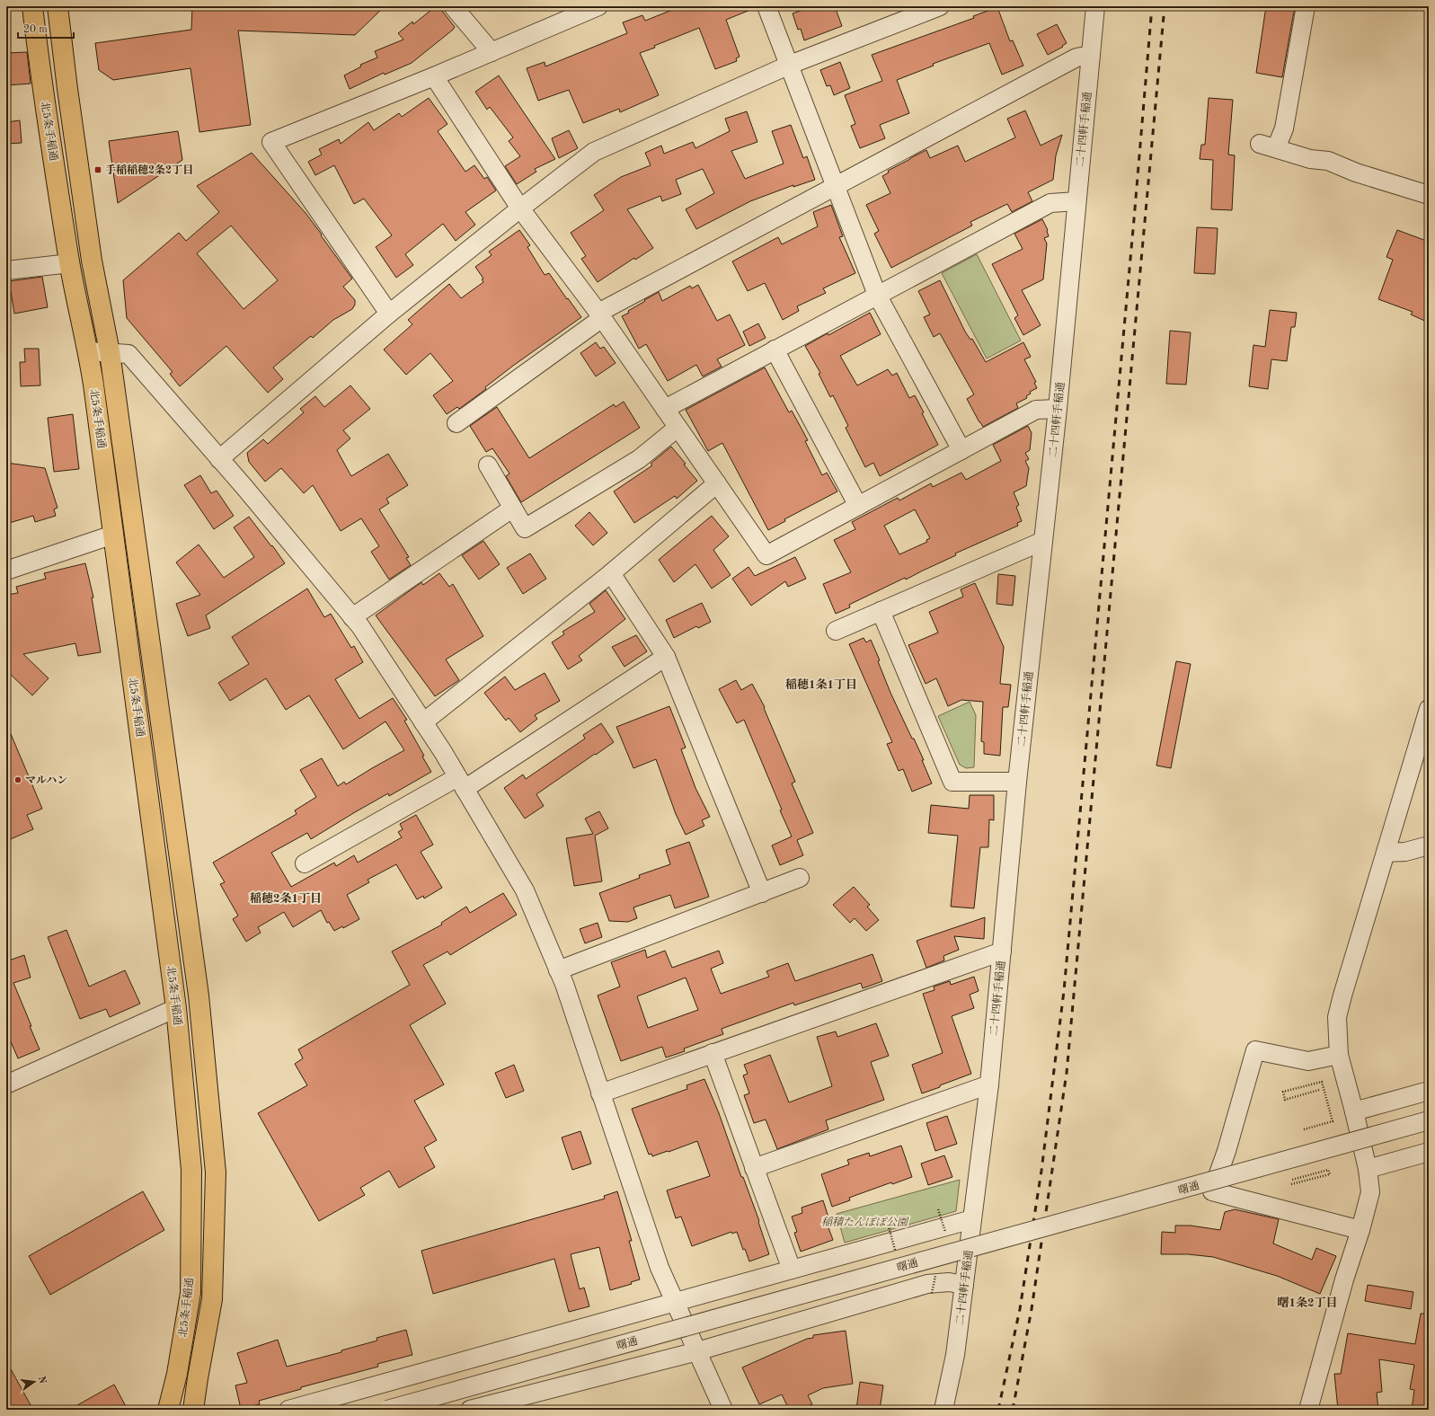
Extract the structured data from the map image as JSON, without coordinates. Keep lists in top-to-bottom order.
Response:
{
  "streets": {
    "highway": ["北5条手稲通"],
    "street": ["二十四軒手稲通", "曙通"]
  },
  "districts": ["稲穂1条1丁目", "稲穂2条1丁目", "曙1条2丁目"],
  "parks": ["稲積たんぽぽ公園"],
  "places": {
    "transit": ["手稲稲穂2条2丁目"],
    "other": ["マルハン"]
  },
  "scale_bar": "20 m",
  "north": "right"
}
